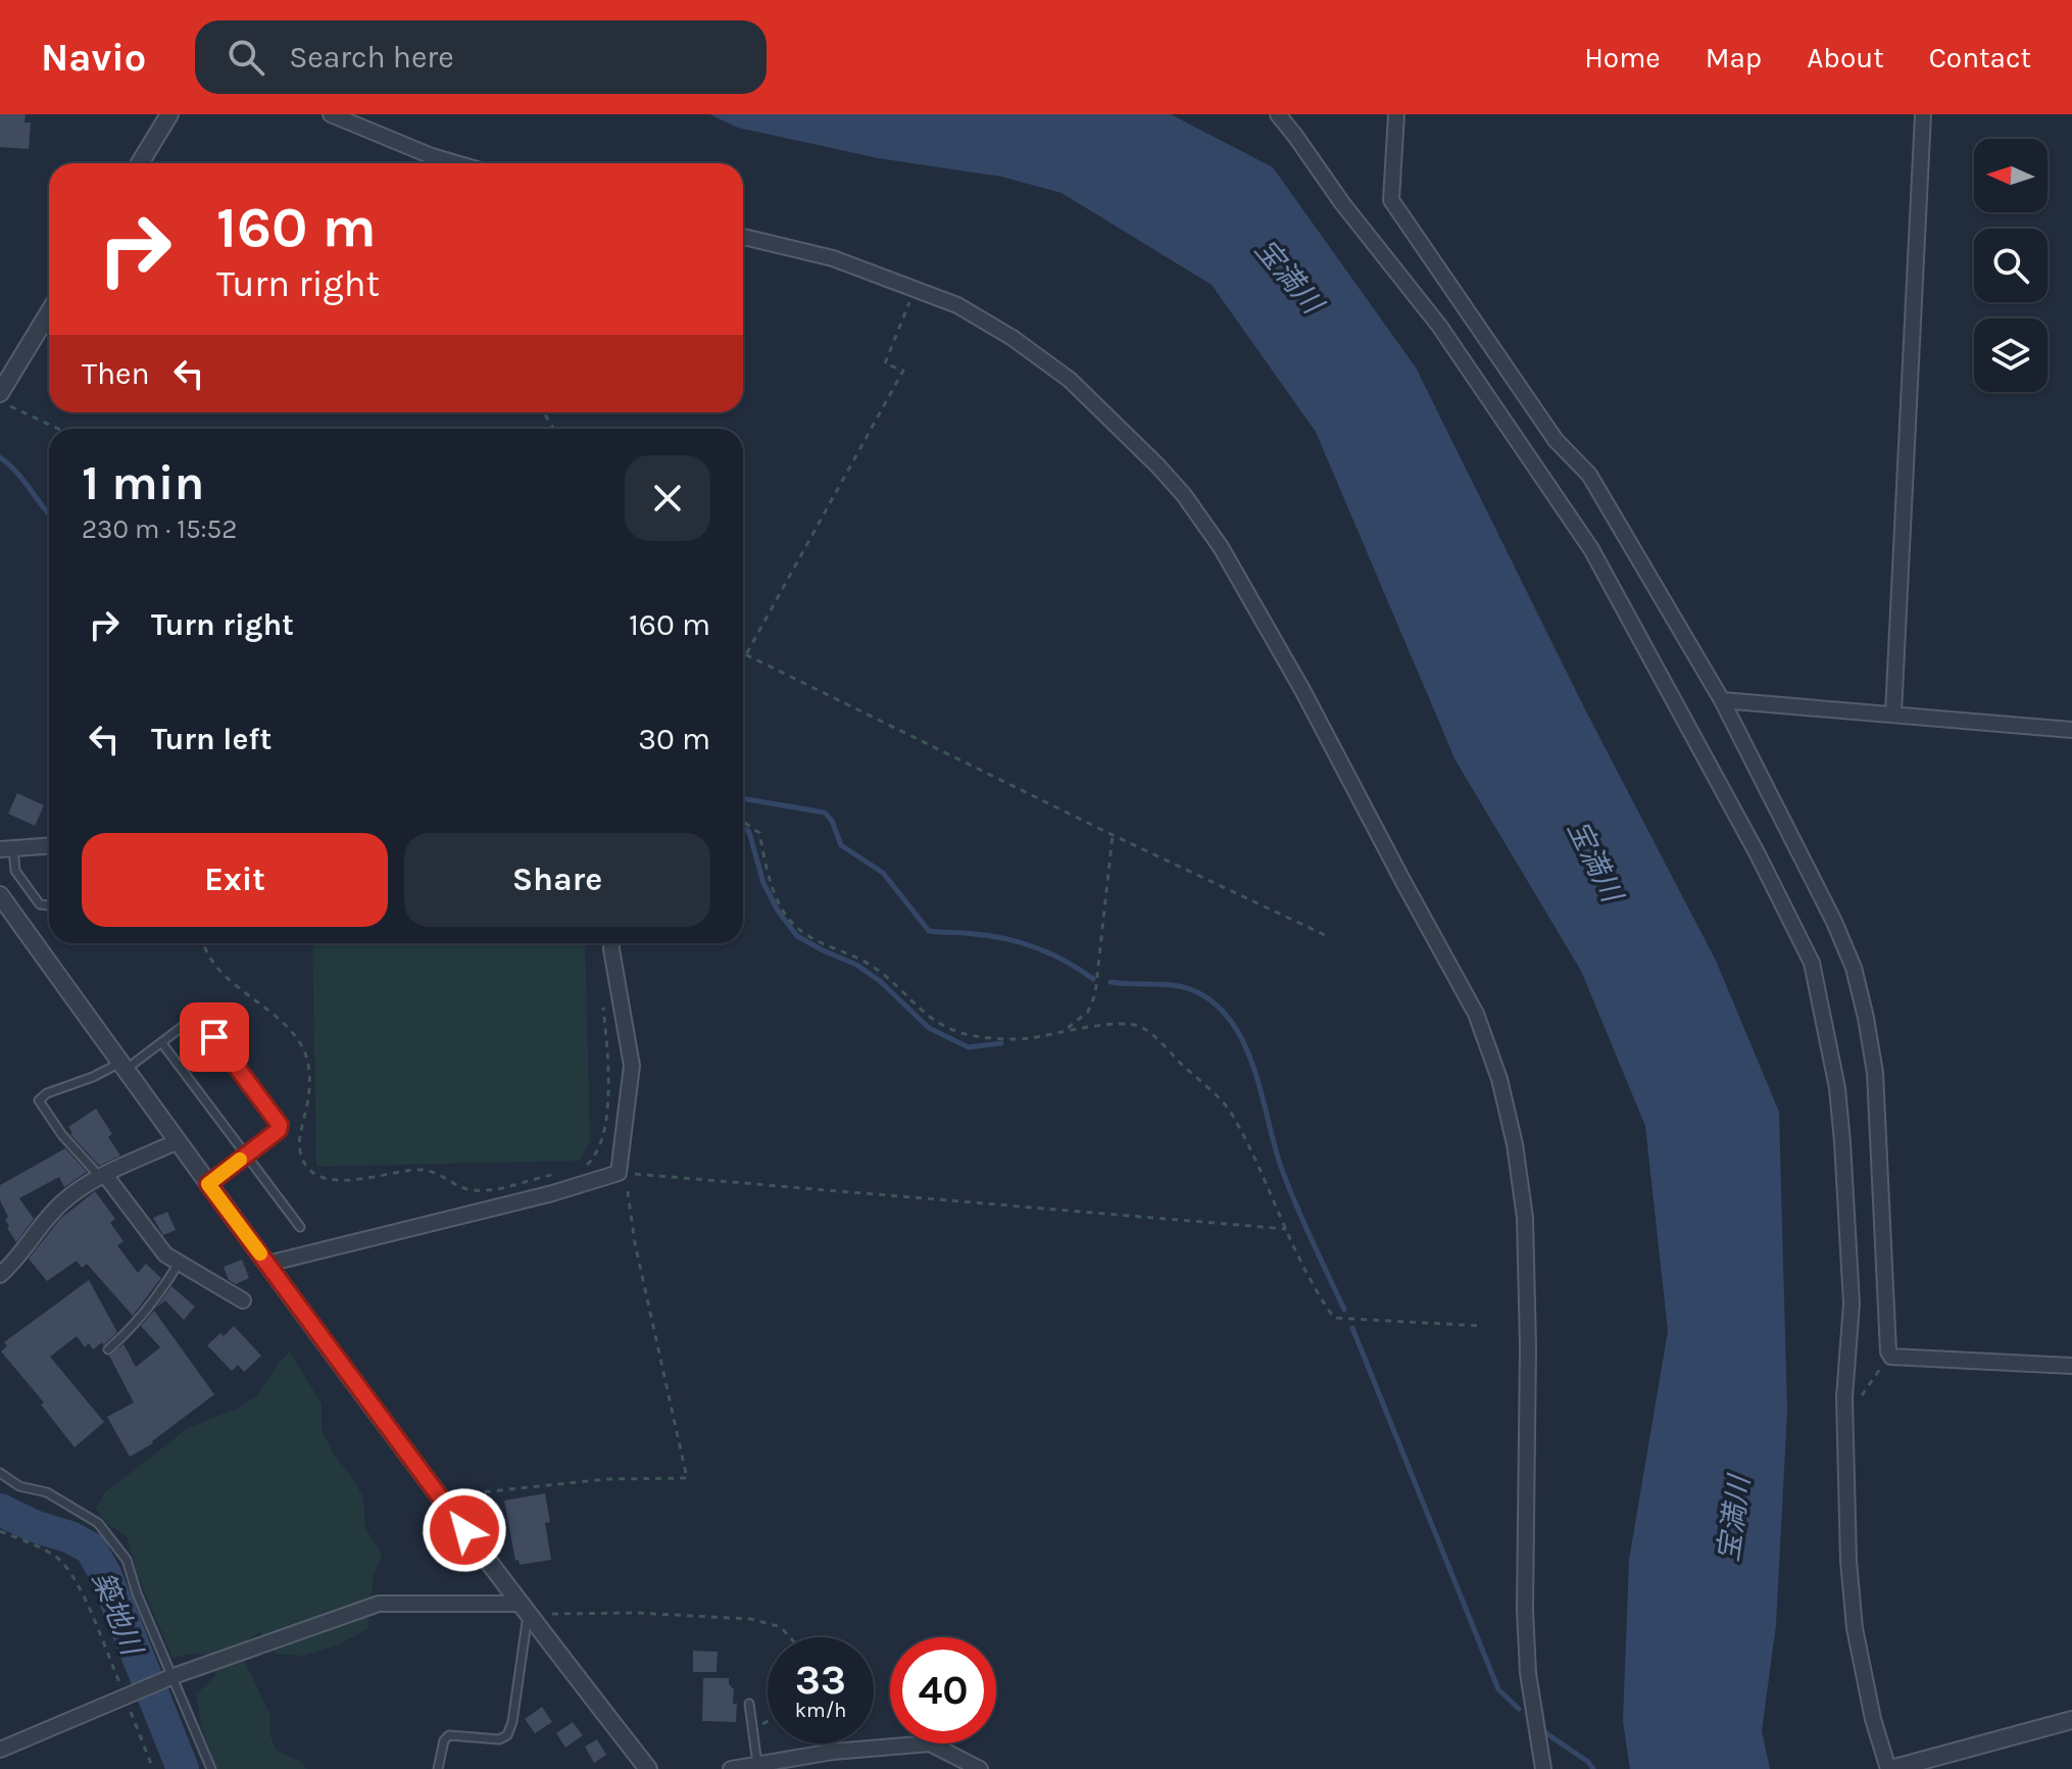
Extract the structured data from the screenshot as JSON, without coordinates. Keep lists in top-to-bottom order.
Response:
{
  "water": ["宝満川", "築地川"],
  "north": "left",
  "page": {
    "header": "Navio",
    "search": "Search here",
    "nav": [
      "Home",
      "Map",
      "About",
      "Contact"
    ],
    "turn": ["160 m", "Turn right"],
    "then": "Then",
    "heading": ["1 min", "230 m · 15:52"],
    "list": [
      {
        "name": "Turn right",
        "value": "160 m"
      },
      {
        "name": "Turn left",
        "value": "30 m"
      }
    ],
    "buttons": ["Exit", "Share"],
    "speed": "33 km/h",
    "limit": "40"
  }
}
